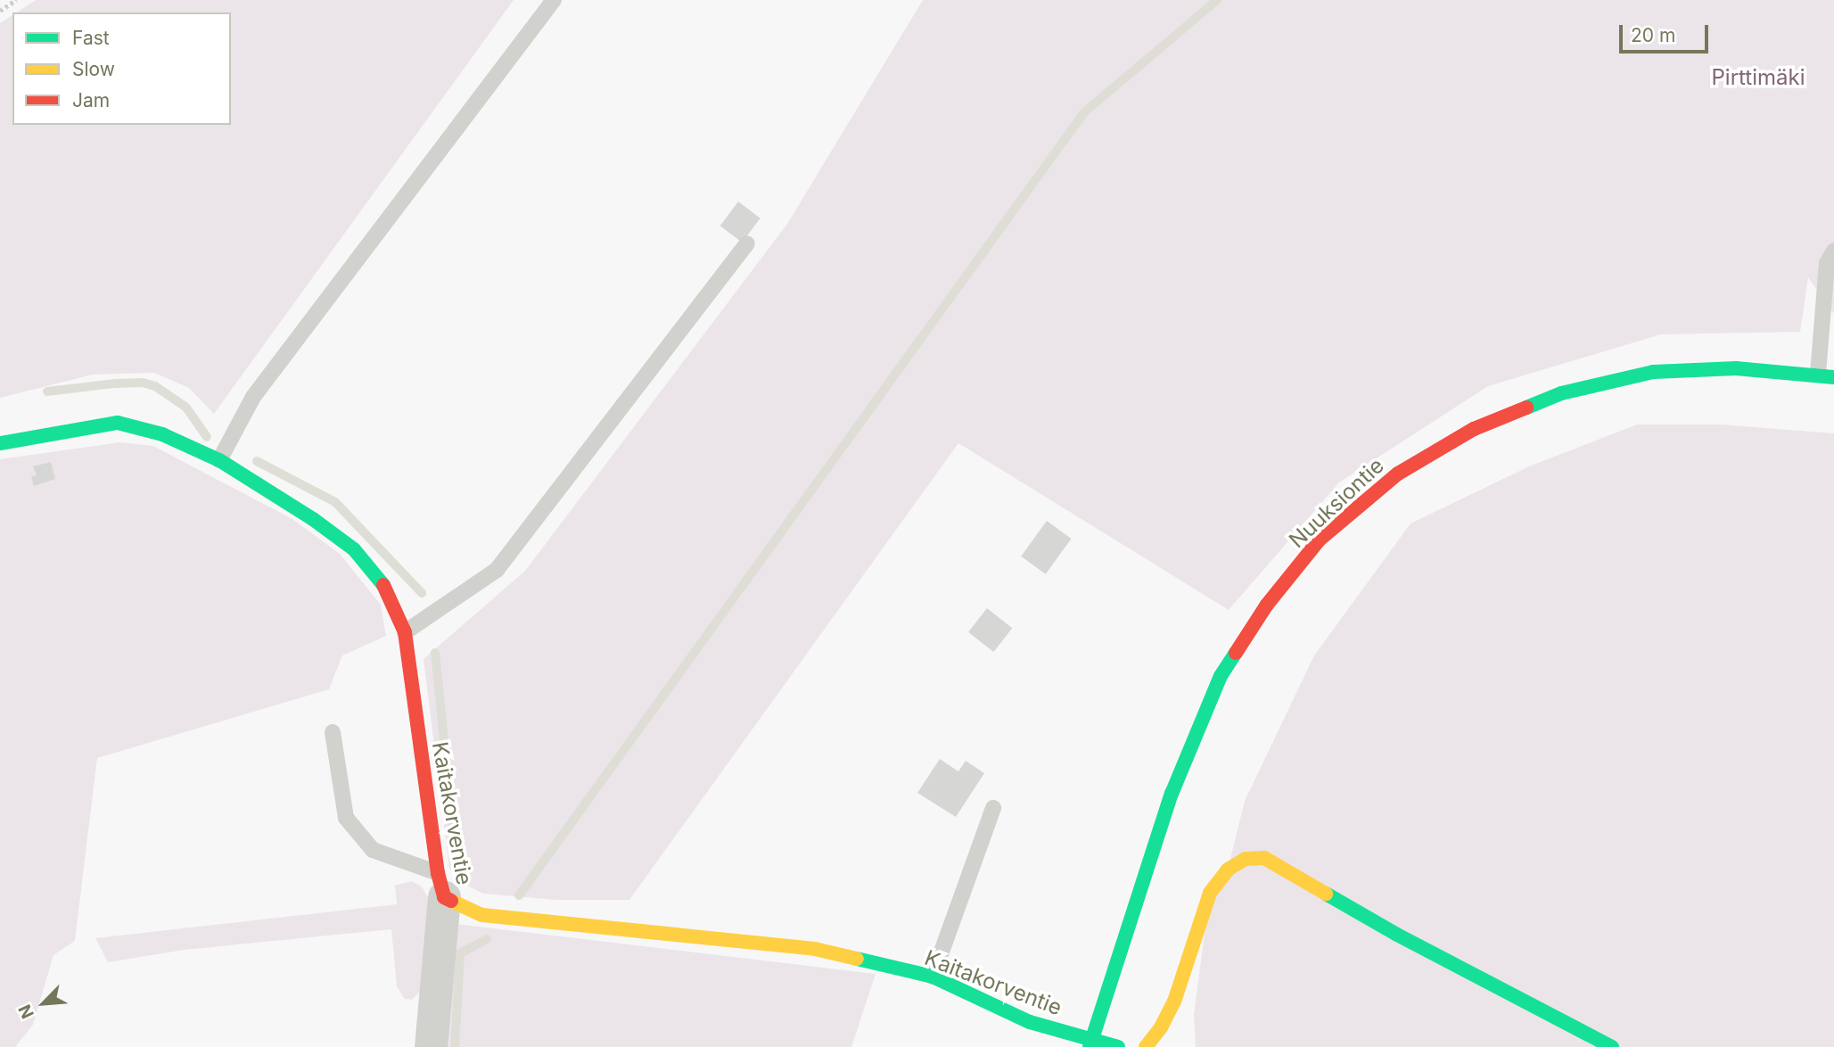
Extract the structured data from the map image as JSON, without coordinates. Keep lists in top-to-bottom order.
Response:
{
  "streets": {
    "street": ["Nuuksiontie", "Kaitakorventie"]
  },
  "crossings": [
    ["Nuuksiontie", "Kaitakorventie"]
  ],
  "parks": ["Pirttimäki"],
  "legend": ["Fast", "Slow", "Jam"],
  "scale_bar": "20 m",
  "north": "bottom left"
}
